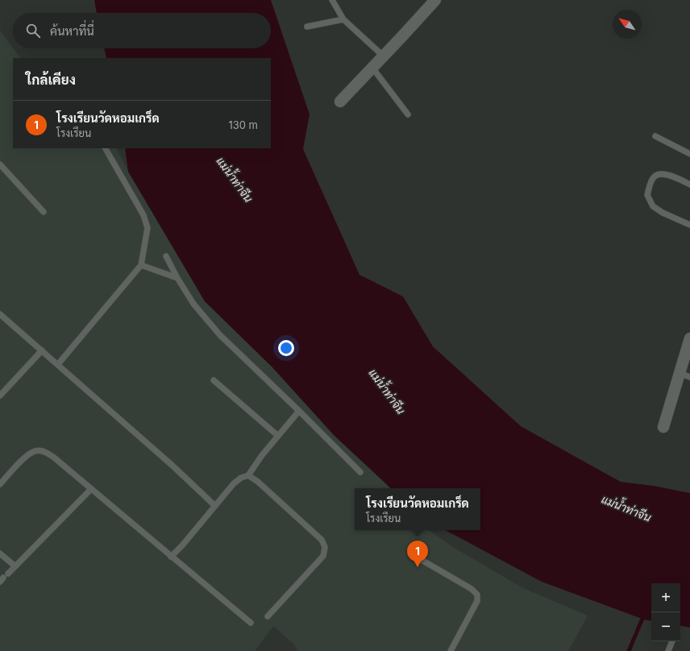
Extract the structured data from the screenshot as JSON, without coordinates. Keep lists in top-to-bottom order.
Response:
{
  "water": ["แม่น้ำท่าจีน"],
  "north": "top left",
  "page": {
    "search": "ค้นหาที่นี่",
    "heading": "ใกล้เคียง",
    "list": [
      {
        "mark": "1",
        "name": "โรงเรียนวัดหอมเกร็ด",
        "note": "โรงเรียน",
        "value": "130 m"
      }
    ],
    "popup": ["โรงเรียนวัดหอมเกร็ด", "โรงเรียน"],
    "pins": "1",
    "map_buttons": ["+", "−"]
  }
}
